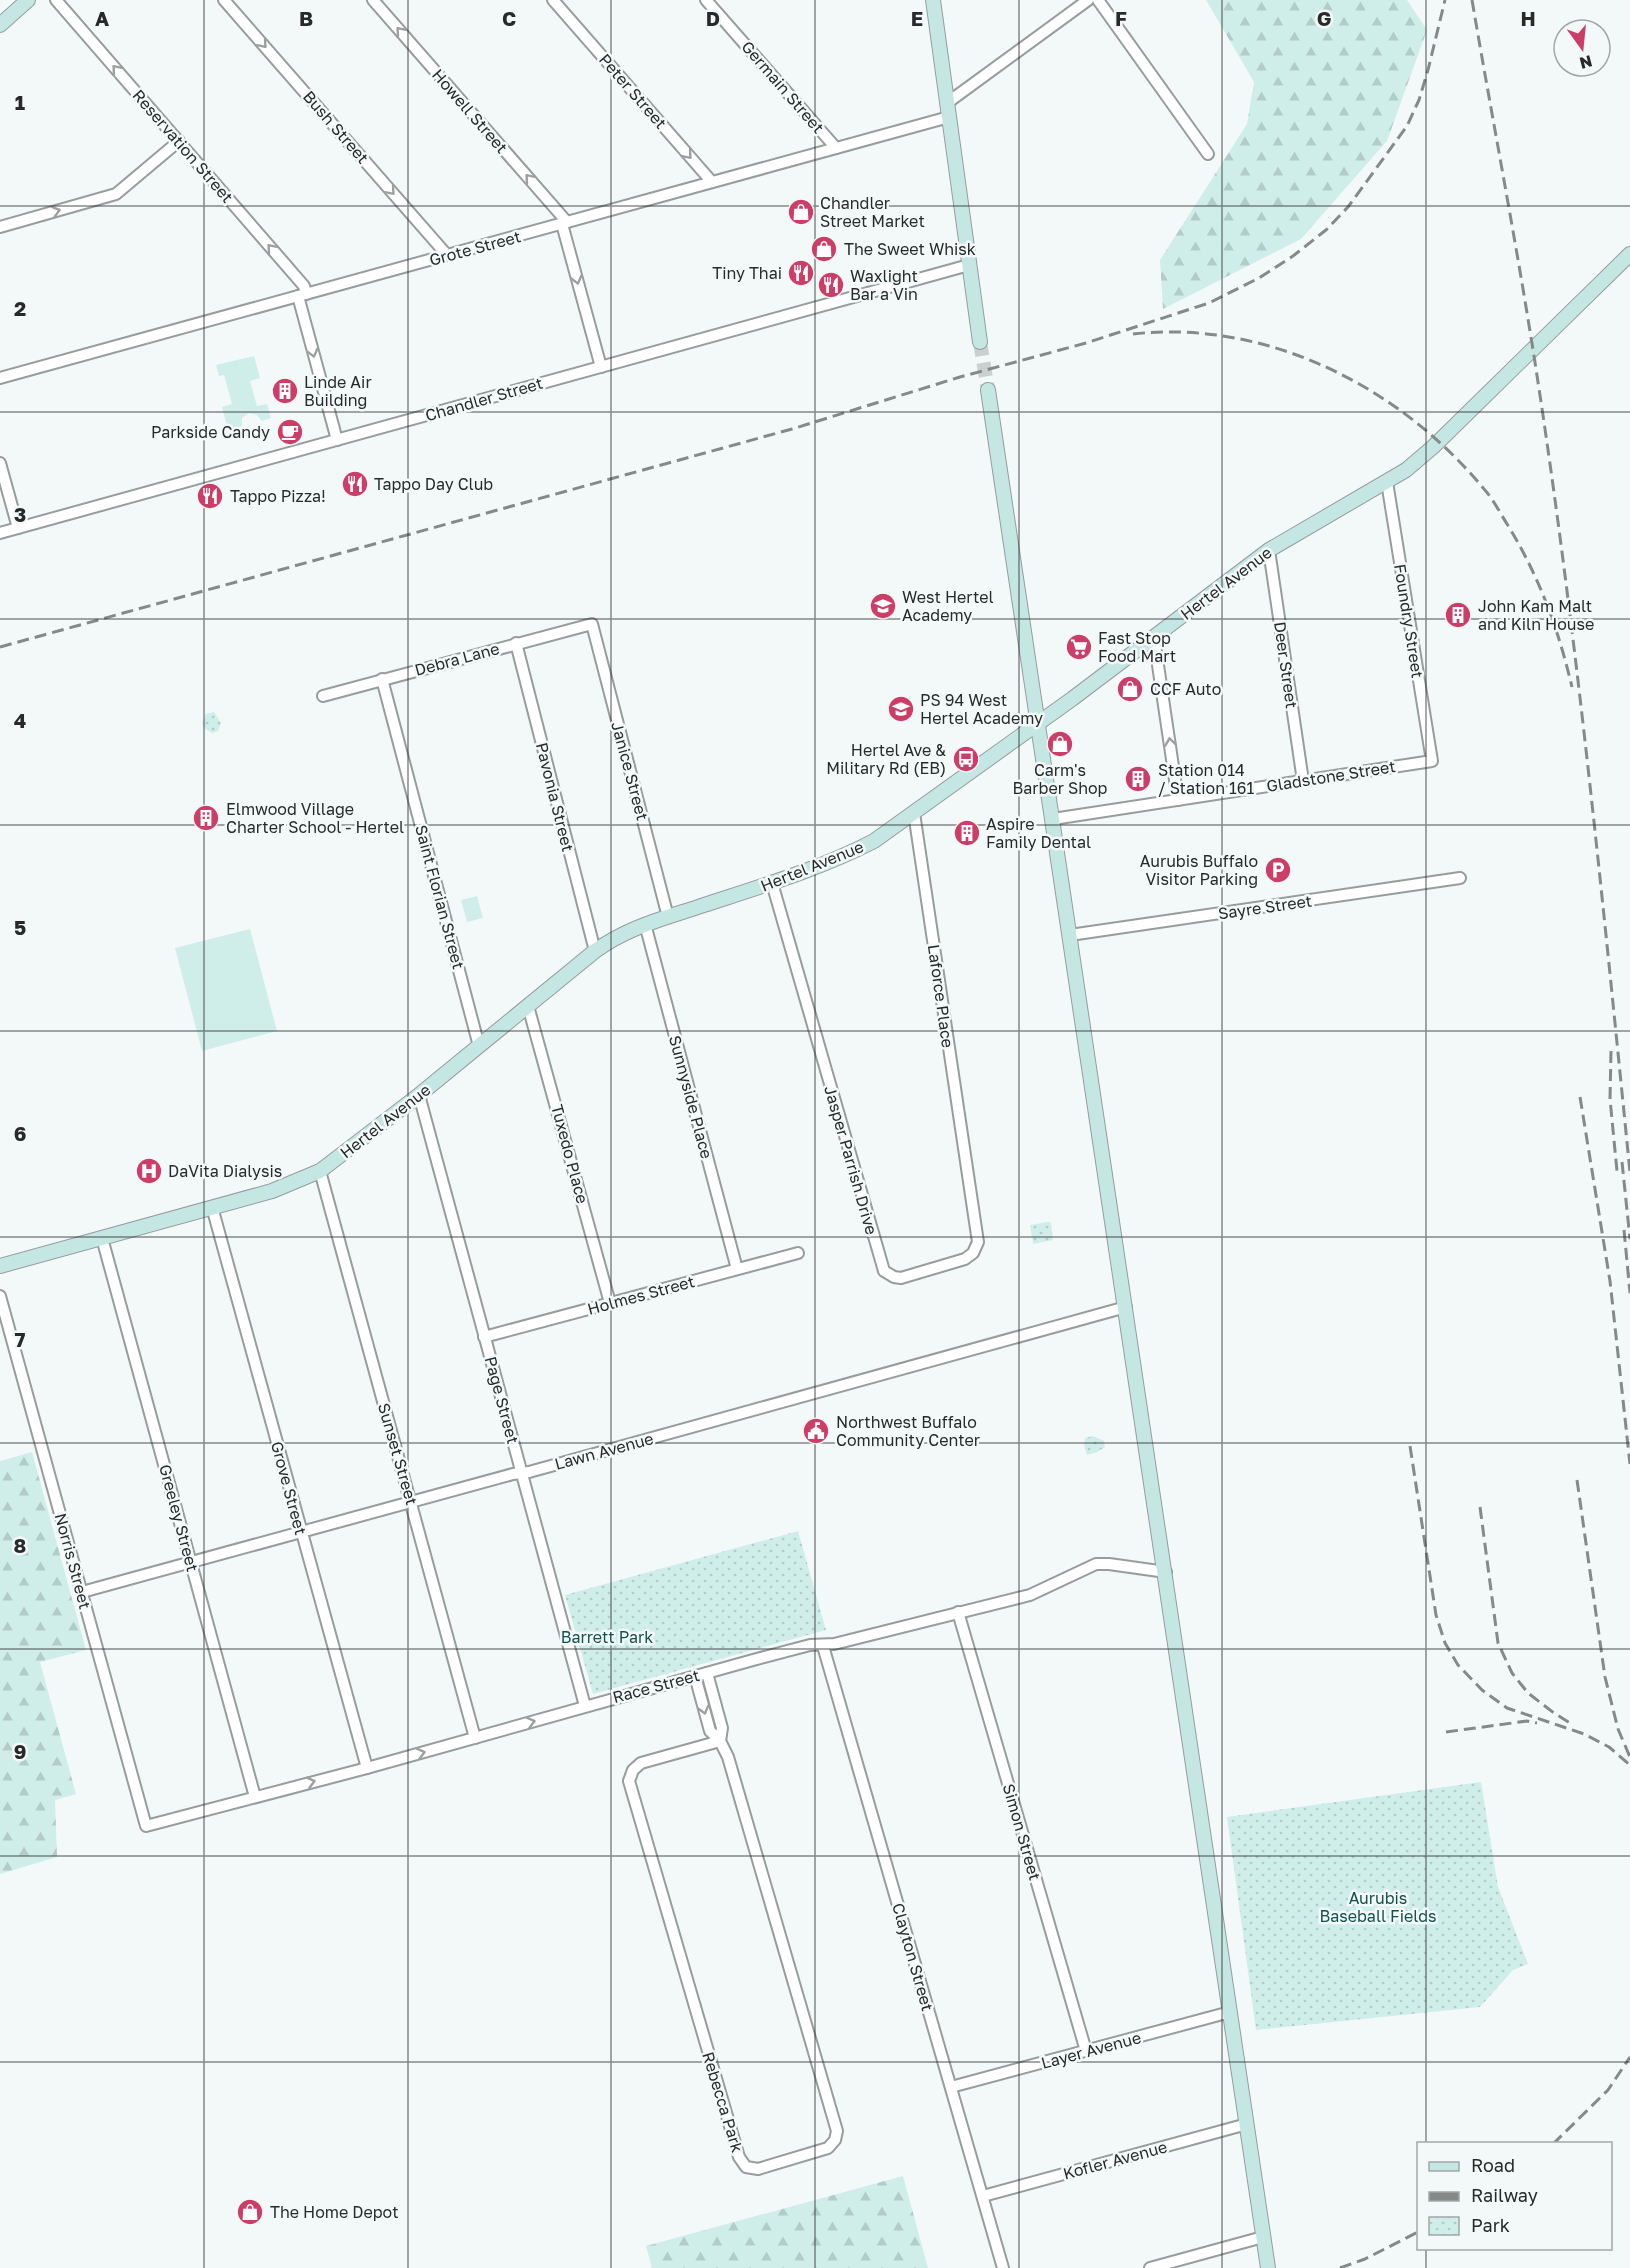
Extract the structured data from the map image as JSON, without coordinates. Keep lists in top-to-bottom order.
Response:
{
  "streets": {
    "main road": ["Hertel Avenue"],
    "street": [
      "Germain Street",
      "Peter Street",
      "Howell Street",
      "Bush Street",
      "Reservation Street",
      "Grote Street",
      "Chandler Street",
      "Foundry Street",
      "Debra Lane",
      "Deer Street",
      "Janice Street",
      "Gladstone Street",
      "Pavonia Street",
      "Saint Florian Street",
      "Sayre Street",
      "Laforce Place",
      "Sunnyside Place",
      "Tuxedo Place",
      "Jasper Parrish Drive",
      "Holmes Street",
      "Page Street",
      "Lawn Avenue",
      "Sunset Street",
      "Grove Street",
      "Greeley Street",
      "Norris Street",
      "Race Street",
      "Simon Street",
      "Clayton Street",
      "Layer Avenue",
      "Rebecca Park",
      "Kofler Avenue"
    ]
  },
  "crossings": [
    ["Germain Street", "Grote Street"],
    ["Peter Street", "Grote Street"],
    ["Howell Street", "Grote Street"],
    ["Howell Street", "Chandler Street"],
    ["Bush Street", "Grote Street"],
    ["Reservation Street", "Grote Street"],
    ["Reservation Street", "Chandler Street"],
    ["Hertel Avenue", "Foundry Street"],
    ["Hertel Avenue", "Deer Street"],
    ["Hertel Avenue", "Janice Street"],
    ["Hertel Avenue", "Pavonia Street"],
    ["Hertel Avenue", "Saint Florian Street"],
    ["Hertel Avenue", "Laforce Place"],
    ["Hertel Avenue", "Sunnyside Place"],
    ["Hertel Avenue", "Tuxedo Place"],
    ["Hertel Avenue", "Jasper Parrish Drive"],
    ["Hertel Avenue", "Page Street"],
    ["Hertel Avenue", "Sunset Street"],
    ["Hertel Avenue", "Grove Street"],
    ["Hertel Avenue", "Greeley Street"],
    ["Foundry Street", "Gladstone Street"],
    ["Debra Lane", "Janice Street"],
    ["Debra Lane", "Pavonia Street"],
    ["Debra Lane", "Saint Florian Street"],
    ["Deer Street", "Gladstone Street"],
    ["Laforce Place", "Jasper Parrish Drive"],
    ["Sunnyside Place", "Holmes Street"],
    ["Tuxedo Place", "Holmes Street"],
    ["Holmes Street", "Page Street"],
    ["Page Street", "Lawn Avenue"],
    ["Page Street", "Race Street"],
    ["Lawn Avenue", "Sunset Street"],
    ["Lawn Avenue", "Grove Street"],
    ["Lawn Avenue", "Greeley Street"],
    ["Lawn Avenue", "Norris Street"],
    ["Sunset Street", "Race Street"],
    ["Grove Street", "Race Street"],
    ["Greeley Street", "Race Street"],
    ["Norris Street", "Race Street"],
    ["Race Street", "Simon Street"],
    ["Race Street", "Clayton Street"],
    ["Race Street", "Rebecca Park"],
    ["Simon Street", "Layer Avenue"],
    ["Clayton Street", "Layer Avenue"],
    ["Clayton Street", "Kofler Avenue"]
  ],
  "one_way": ["Peter Street", "Bush Street"],
  "parks": ["Barrett Park", "Aurubis Baseball Fields"],
  "places": {
    "shop": [
      "Chandler Street Market",
      "The Sweet Whisk",
      "CCF Auto",
      "Carm's Barber Shop",
      "The Home Depot"
    ],
    "restaurant": [
      "Tiny Thai",
      "Waxlight Bar a Vin",
      "Tappo Day Club",
      "Tappo Pizza!"
    ],
    "building": [
      "Linde Air Building",
      "John Kam Malt and Kiln House",
      "Station 014 / Station 161",
      "Elmwood Village Charter School - Hertel",
      "Aspire Family Dental"
    ],
    "cafe": ["Parkside Candy"],
    "school or university": ["West Hertel Academy", "PS 94 West Hertel Academy"],
    "supermarket": ["Fast Stop Food Mart"],
    "bus stop": ["Hertel Ave & Military Rd (EB)"],
    "parking": ["Aurubis Buffalo Visitor Parking"],
    "hospital": ["DaVita Dialysis"],
    "public building": ["Northwest Buffalo Community Center"]
  },
  "legend": ["Road", "Railway", "Park"],
  "north": "bottom",
  "grid": {
    "columns": [
      "A",
      "B",
      "C",
      "D",
      "E",
      "F",
      "G",
      "H"
    ],
    "rows": [
      "1",
      "2",
      "3",
      "4",
      "5",
      "6",
      "7",
      "8",
      "9"
    ]
  }
}
